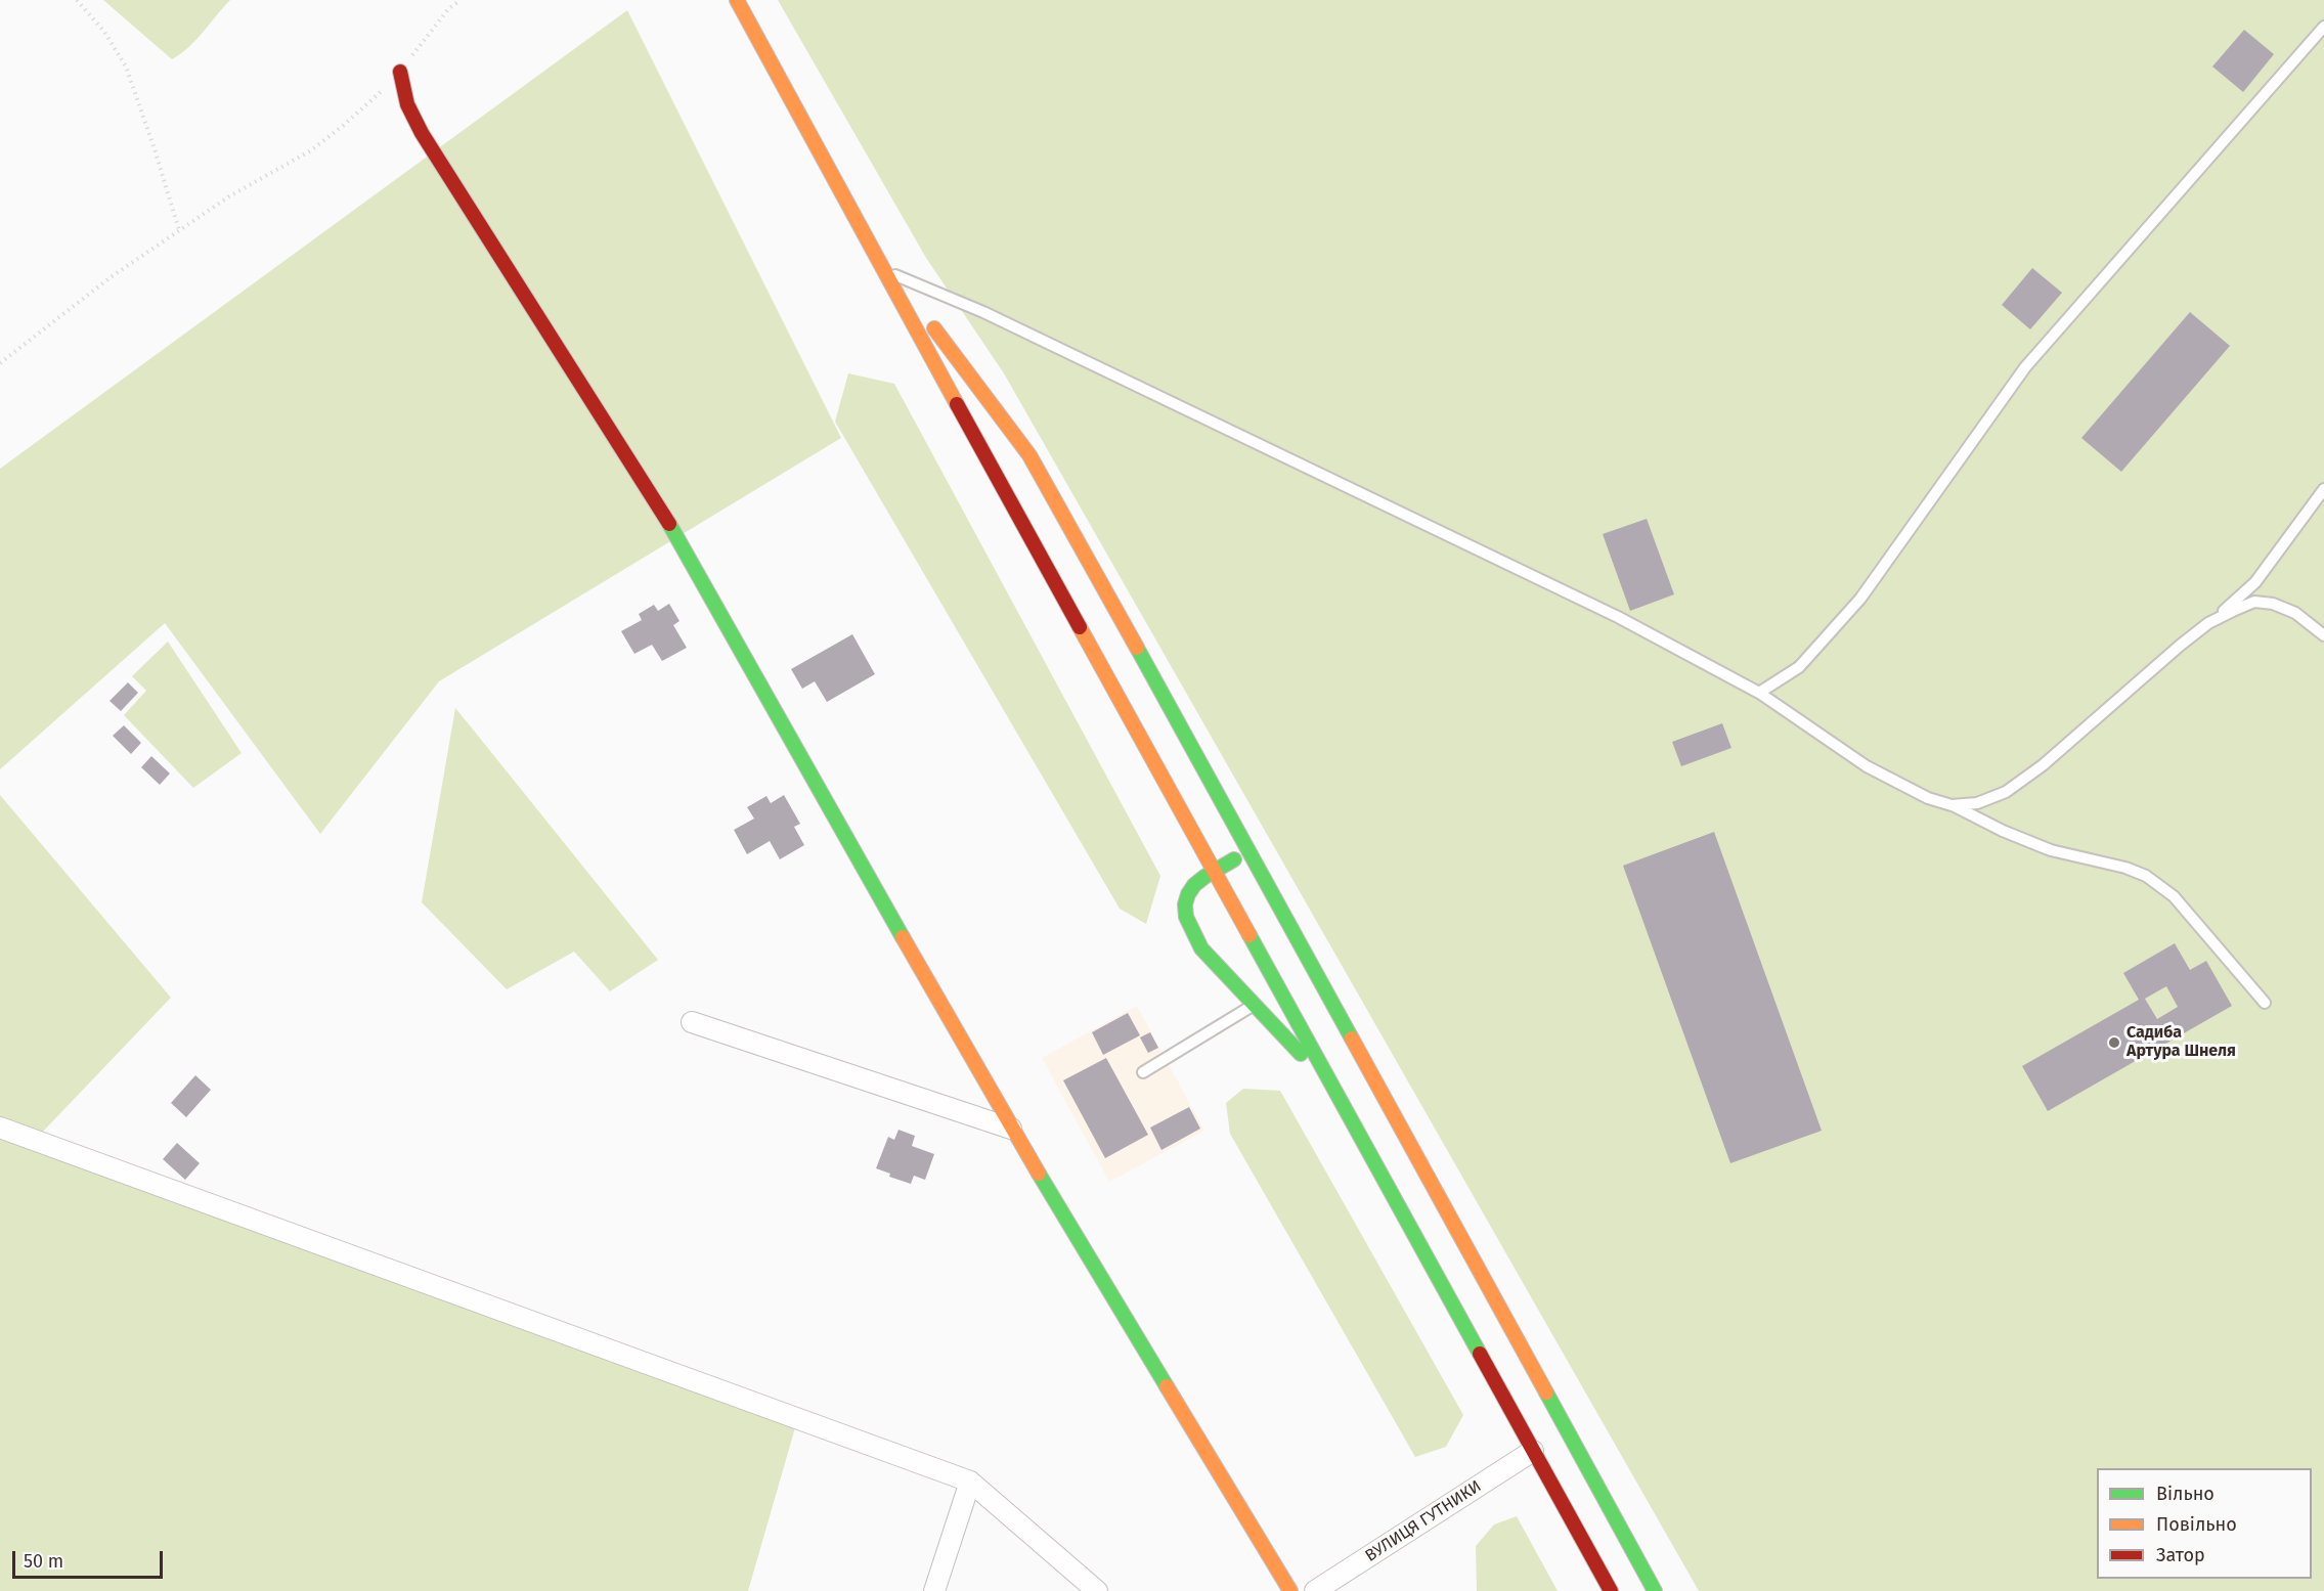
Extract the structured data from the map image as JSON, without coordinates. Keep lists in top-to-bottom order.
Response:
{
  "streets": {
    "street": ["ВУЛИЦЯ ГУТНИКИ"]
  },
  "places": ["Садиба Артура Шнеля"],
  "legend": ["Вільно", "Повільно", "Затор"],
  "scale_bar": "50 m"
}
